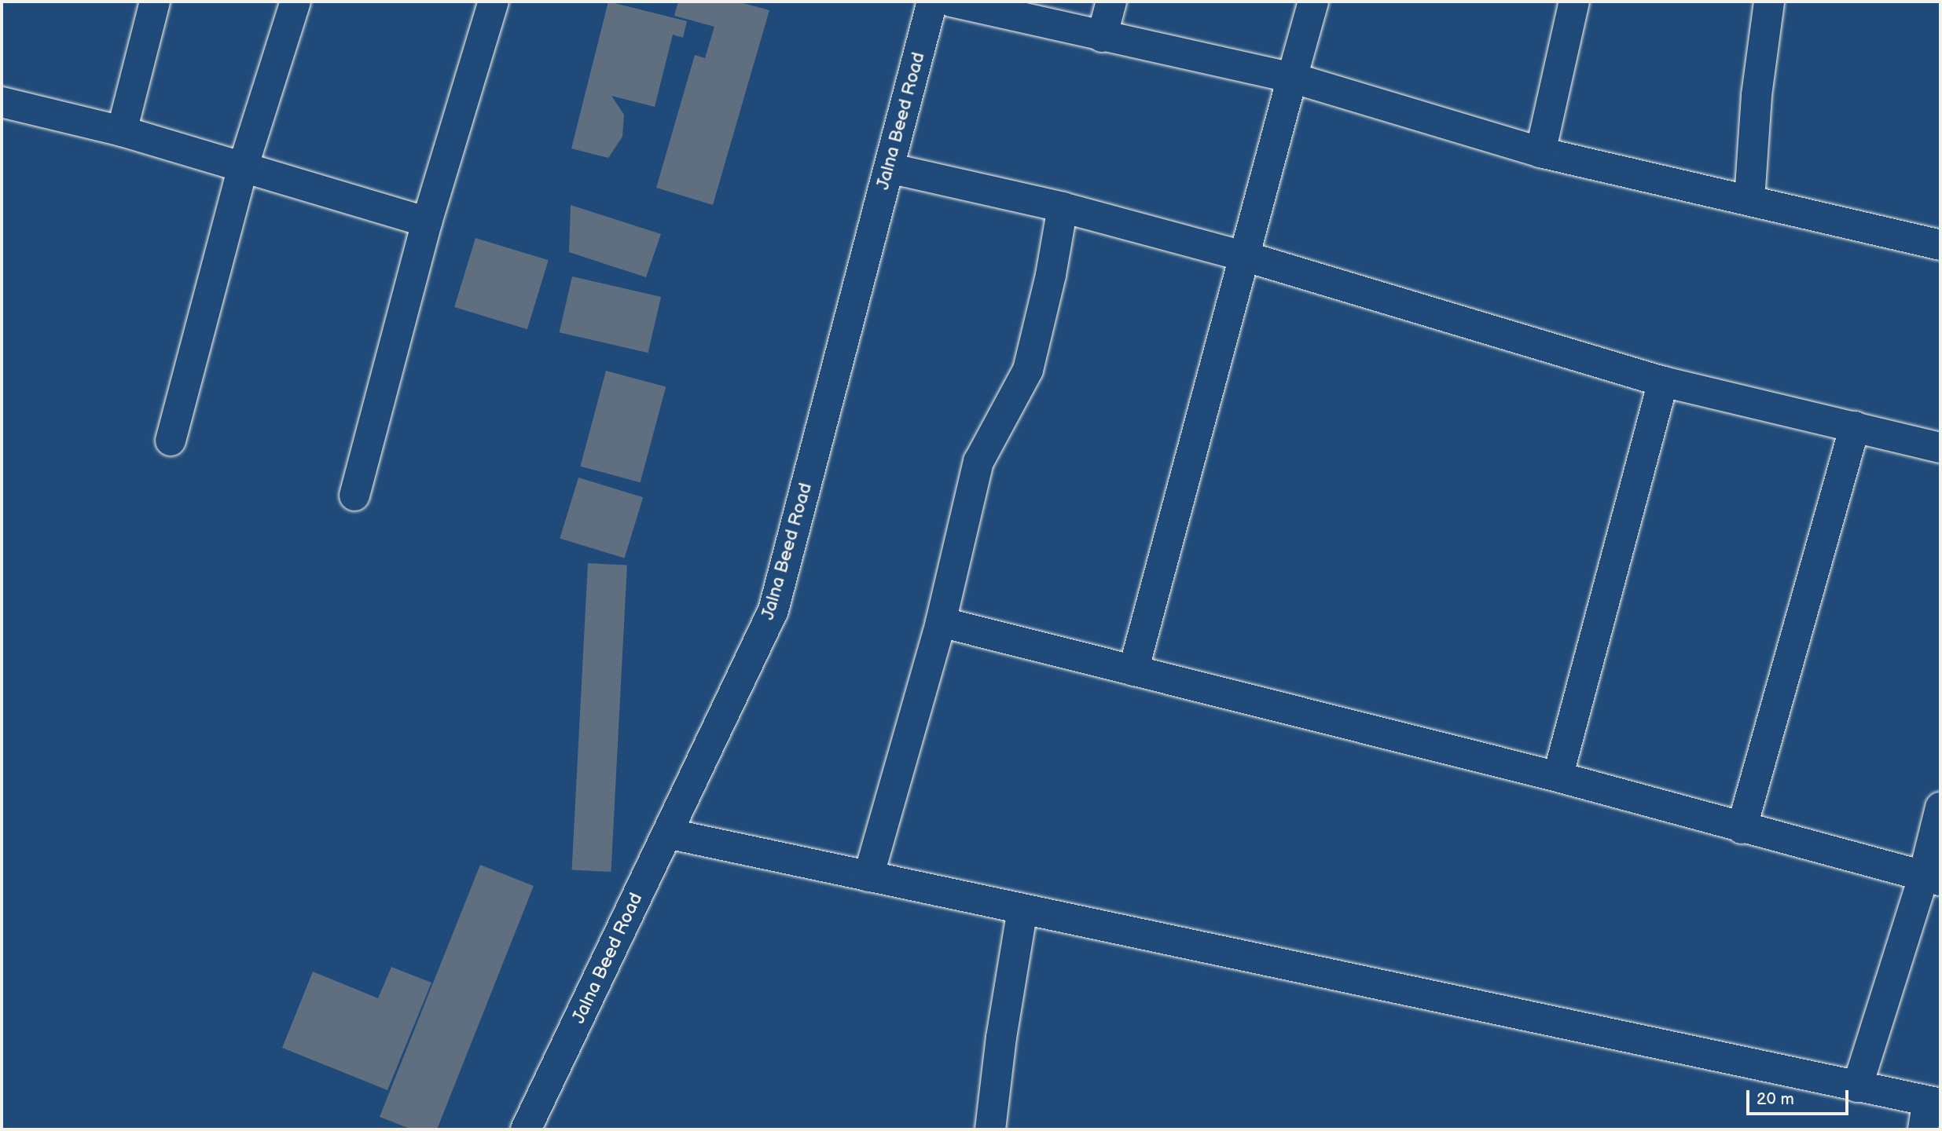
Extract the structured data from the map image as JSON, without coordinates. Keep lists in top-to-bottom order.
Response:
{
  "streets": {
    "street": ["Jalna Beed Road"]
  },
  "scale_bar": "20 m"
}
